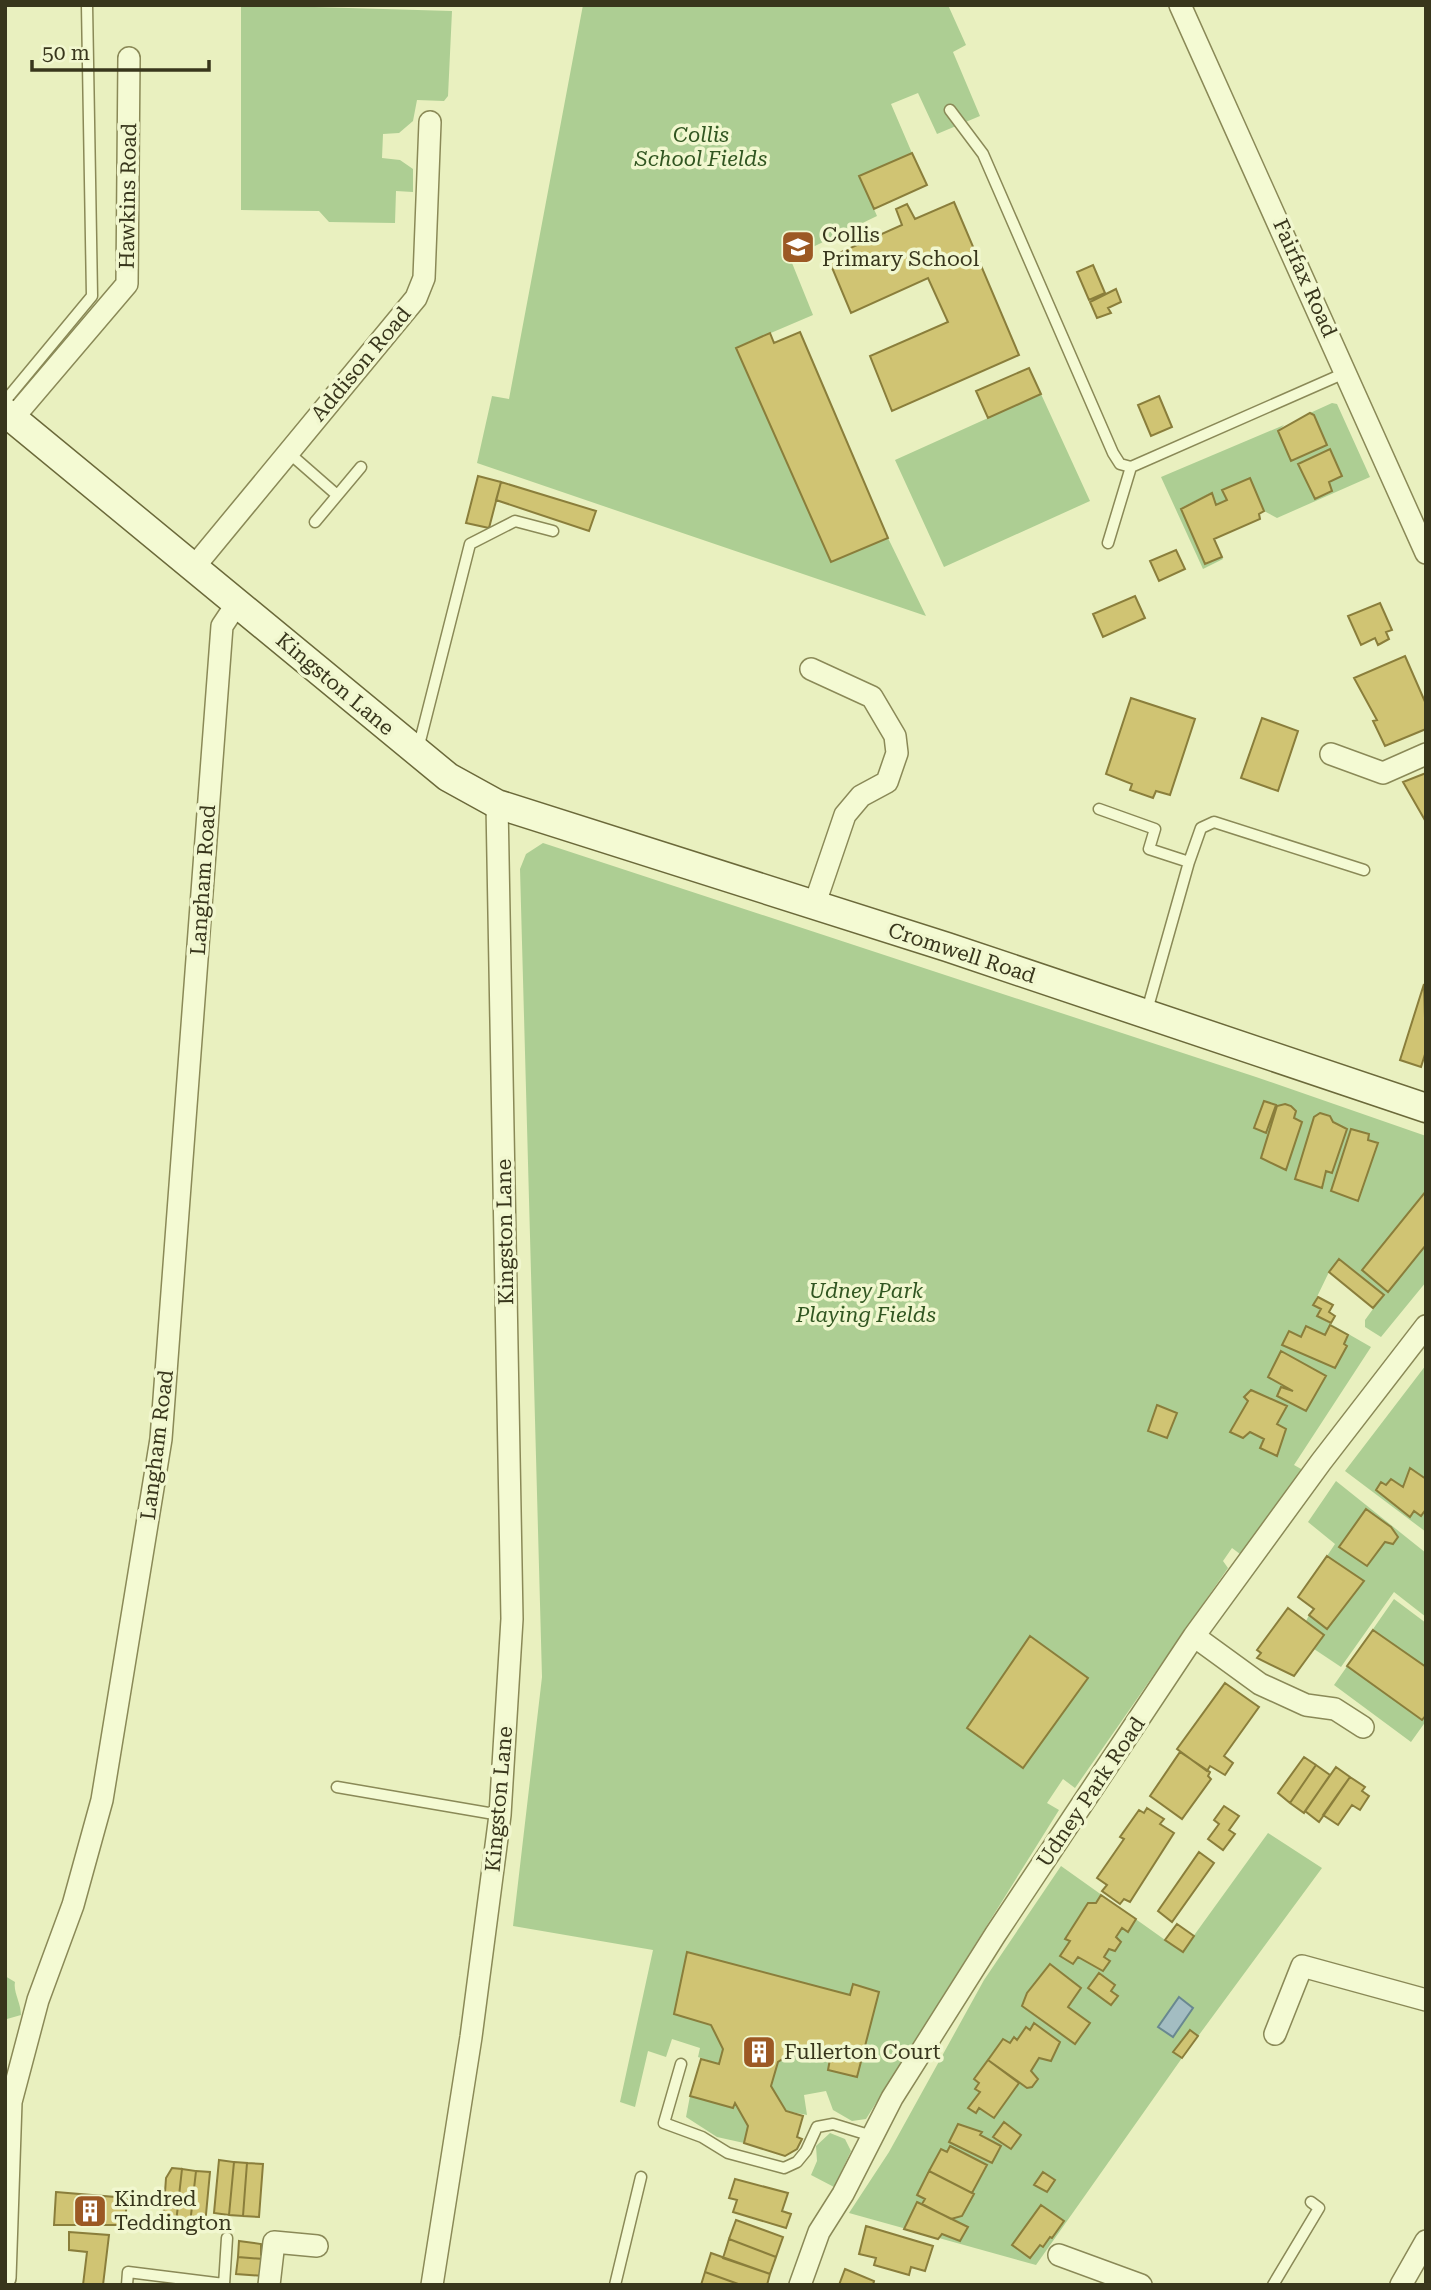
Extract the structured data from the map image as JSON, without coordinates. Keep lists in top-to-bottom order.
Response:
{
  "streets": {
    "main road": ["Kingston Lane", "Cromwell Road"],
    "street": [
      "Hawkins Road",
      "Fairfax Road",
      "Addison Road",
      "Langham Road",
      "Udney Park Road"
    ]
  },
  "crossings": [
    ["Hawkins Road", "Kingston Lane"],
    ["Addison Road", "Kingston Lane"],
    ["Kingston Lane", "Langham Road"],
    ["Kingston Lane", "Cromwell Road"]
  ],
  "parks": ["Collis School Fields", "Udney Park Playing Fields"],
  "places": {
    "school or university": ["Collis Primary School"],
    "building": ["Fullerton Court", "Kindred Teddington"]
  },
  "scale_bar": "50 m"
}
